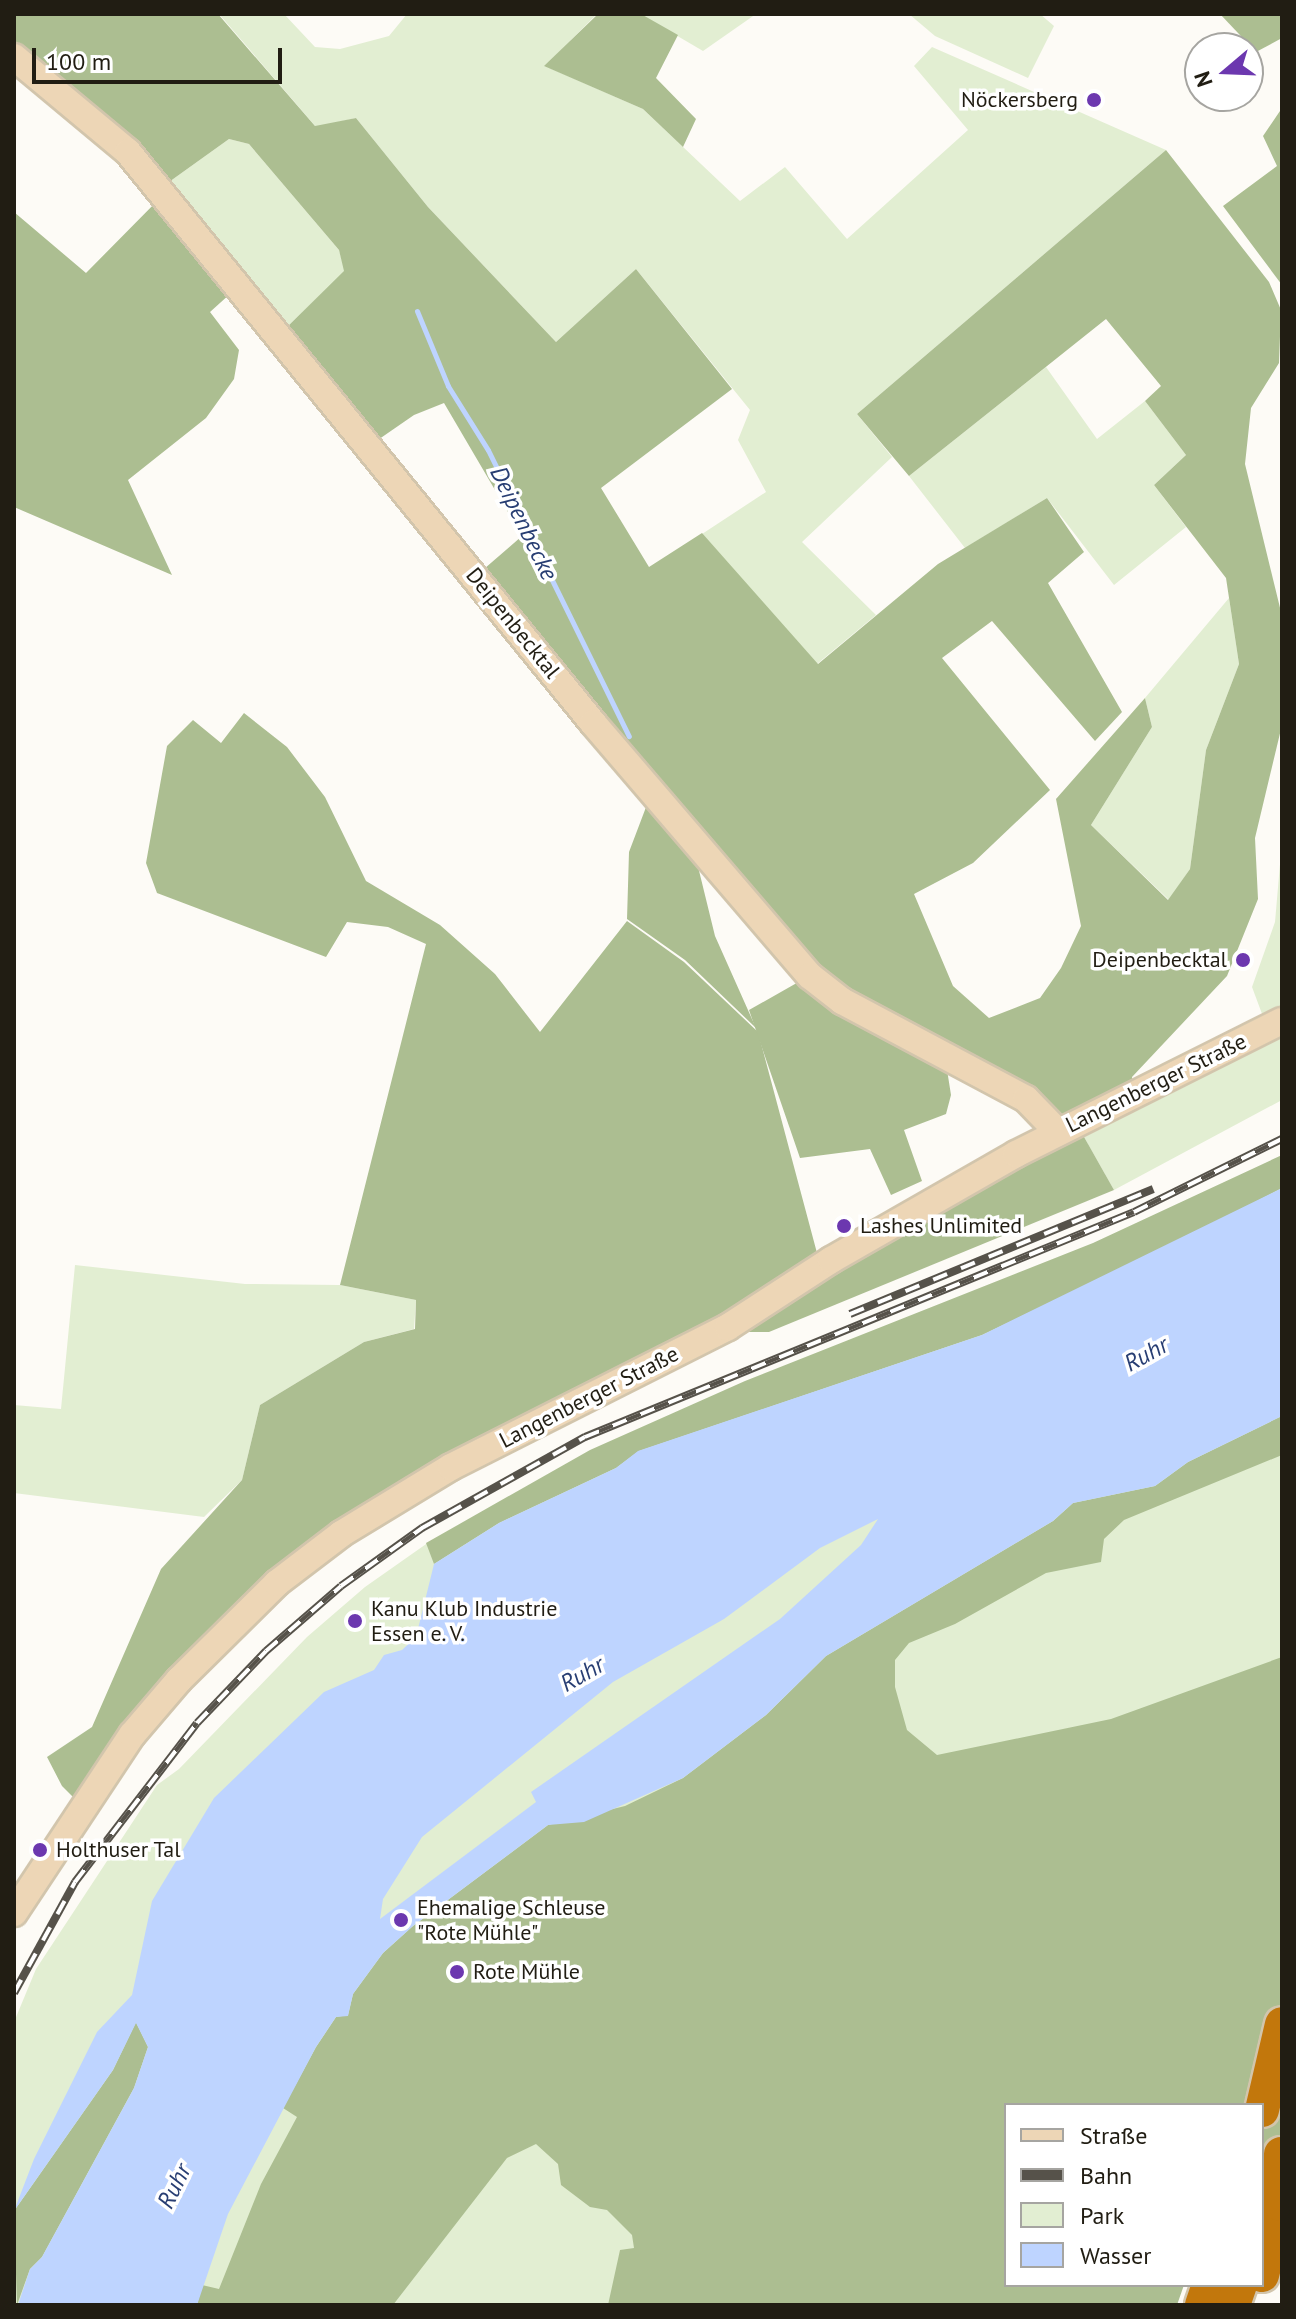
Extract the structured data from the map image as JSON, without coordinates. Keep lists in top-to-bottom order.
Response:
{
  "streets": {
    "main road": ["Deipenbecktal", "Langenberger Straße"]
  },
  "crossings": [
    ["Deipenbecktal", "Langenberger Straße"]
  ],
  "water": ["Deipenbecke", "Ruhr"],
  "places": [
    "Nöckersberg",
    "Deipenbecktal",
    "Lashes Unlimited",
    "Kanu Klub Industrie Essen e. V.",
    "Holthuser Tal",
    "Ehemalige Schleuse \"Rote Mühle\"",
    "Rote Mühle"
  ],
  "legend": [
    "Straße",
    "Bahn",
    "Park",
    "Wasser"
  ],
  "scale_bar": "100 m",
  "north": "left"
}
